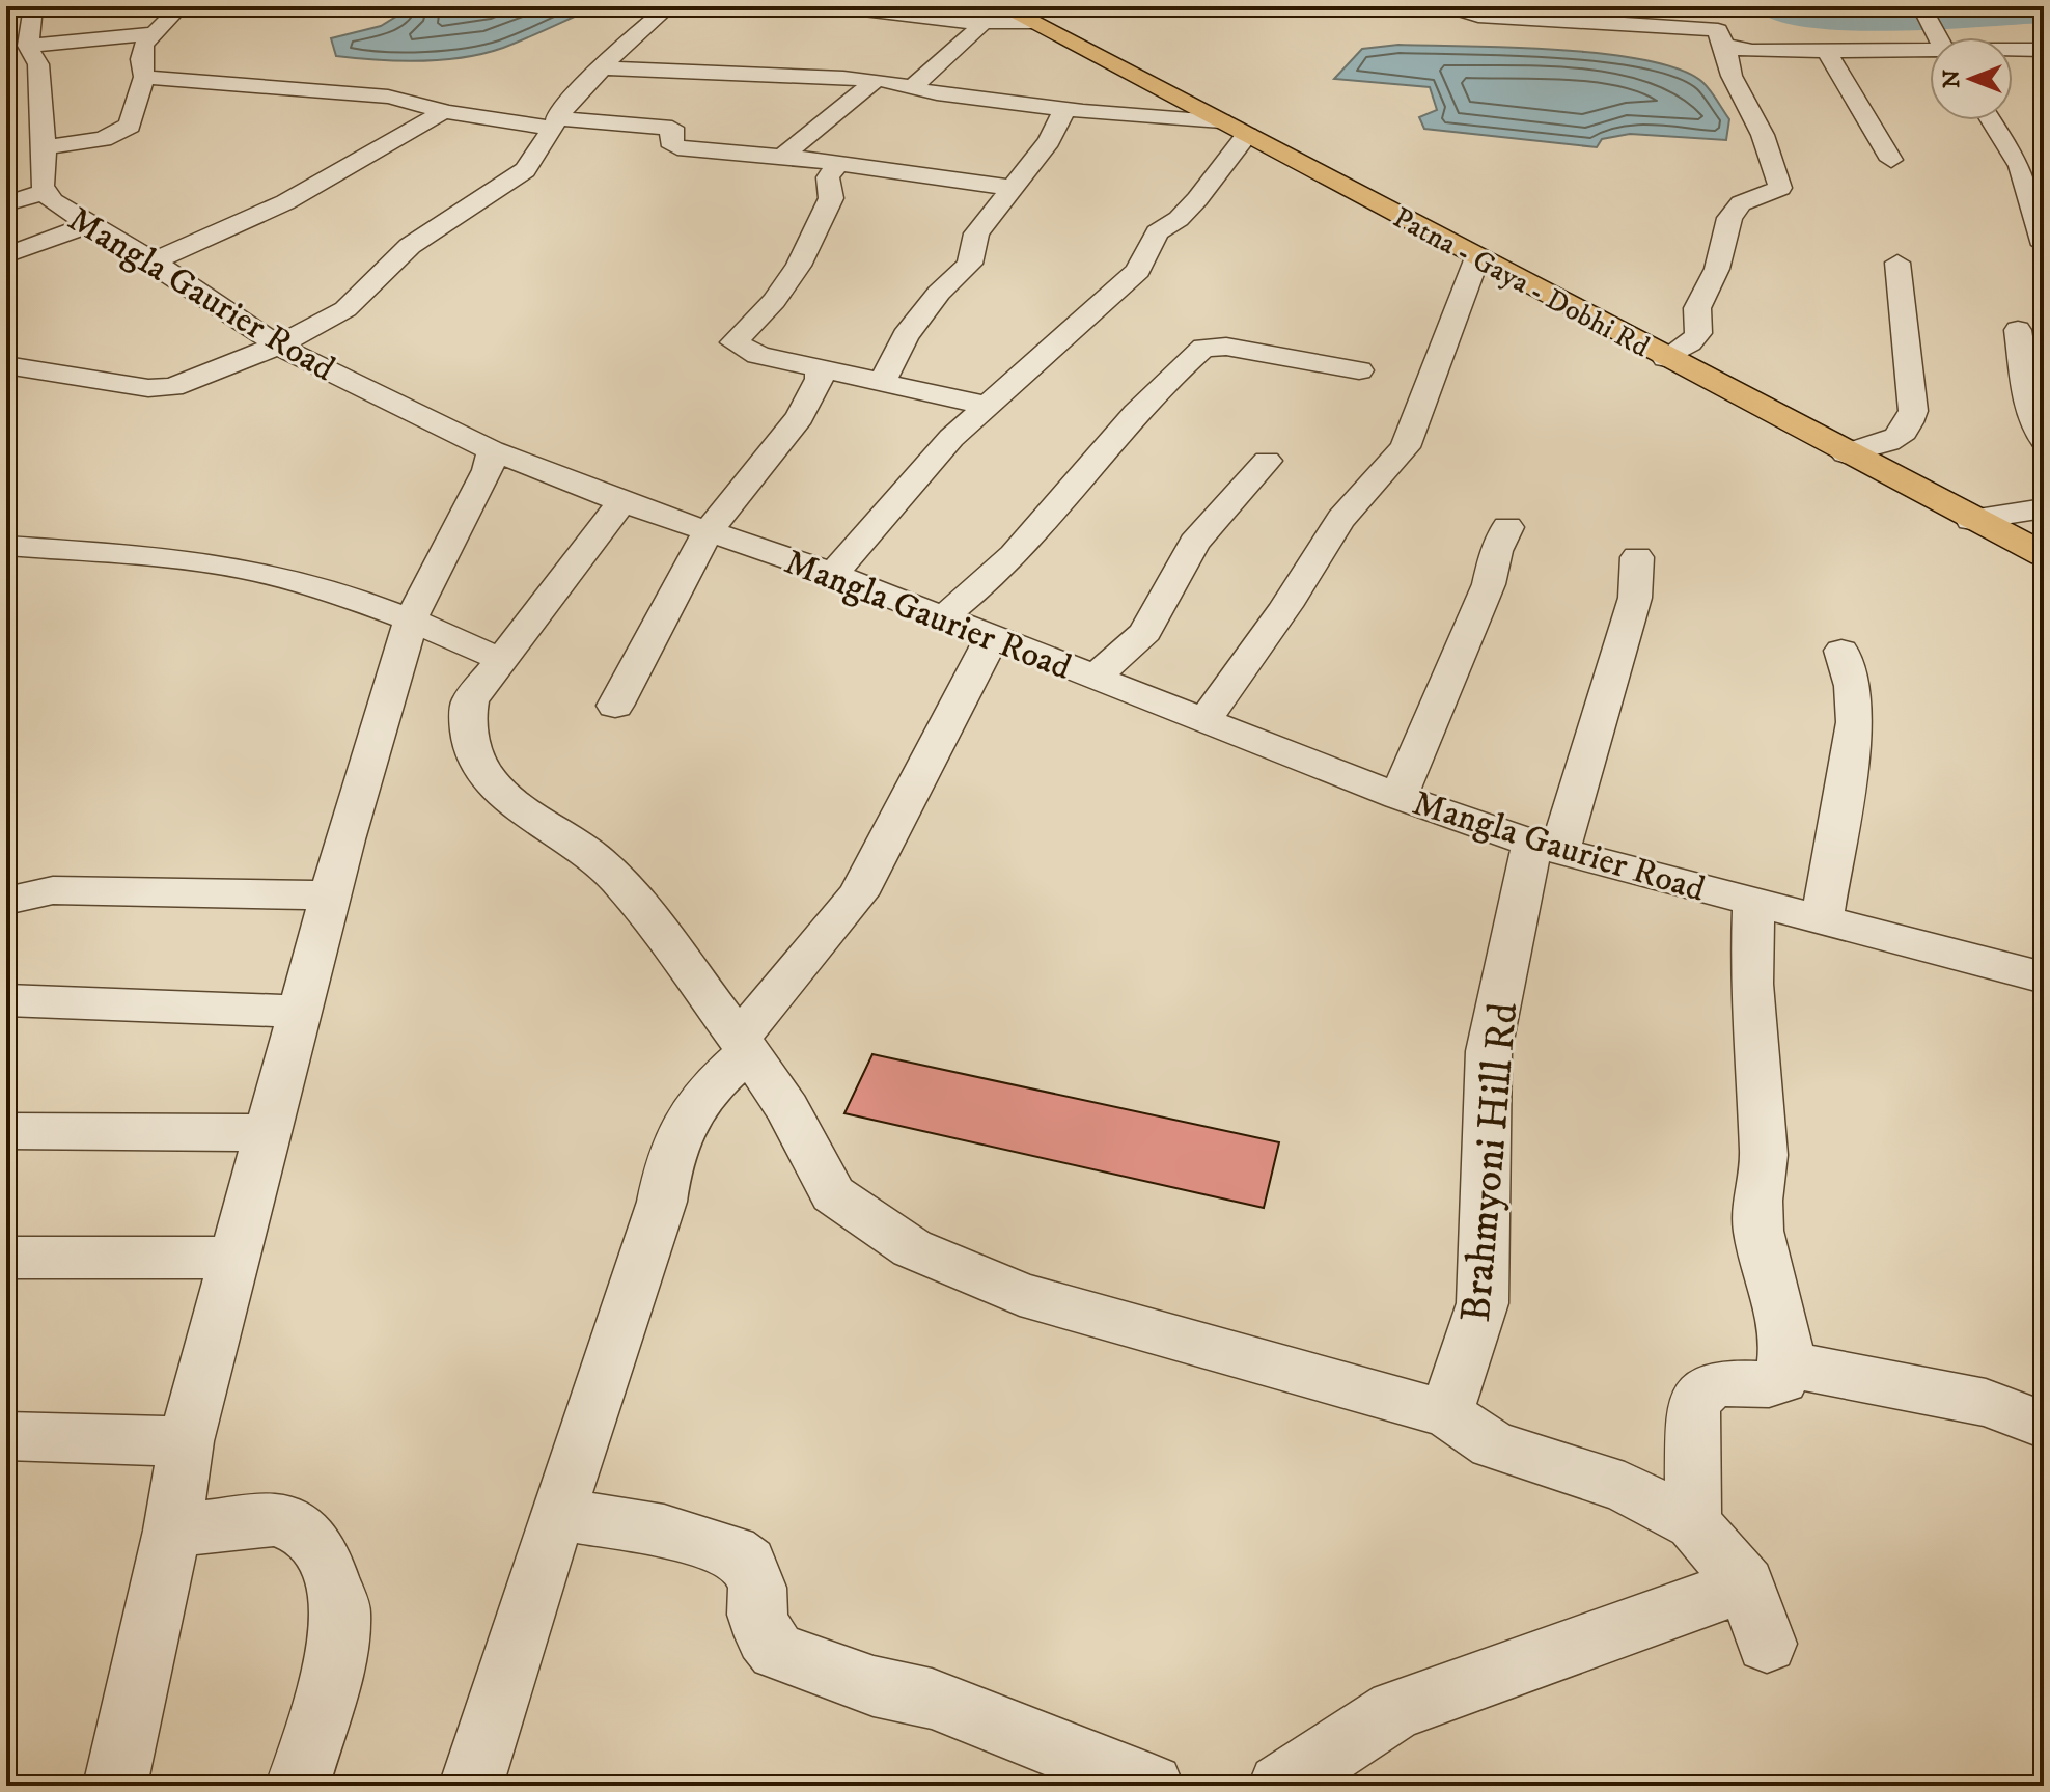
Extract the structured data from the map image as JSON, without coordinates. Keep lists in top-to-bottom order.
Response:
{
  "streets": {
    "main road": ["Patna - Gaya - Dobhi Rd"],
    "street": ["Mangla Gaurier Road", "Brahmyoni Hill Rd"]
  },
  "crossings": [
    ["Mangla Gaurier Road", "Brahmyoni Hill Rd"]
  ],
  "north": "left"
}
